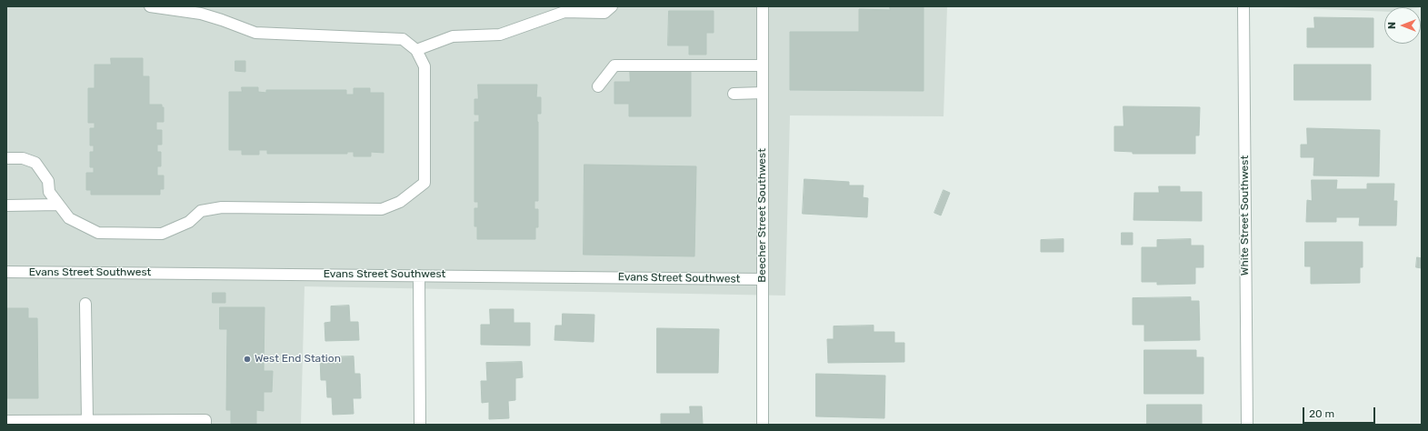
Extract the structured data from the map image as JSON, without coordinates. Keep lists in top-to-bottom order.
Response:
{
  "streets": {
    "street": ["Beecher Street Southwest", "White Street Southwest", "Evans Street Southwest"]
  },
  "crossings": [
    ["Beecher Street Southwest", "Evans Street Southwest"]
  ],
  "places": ["West End Station"],
  "scale_bar": "20 m",
  "north": "left"
}
